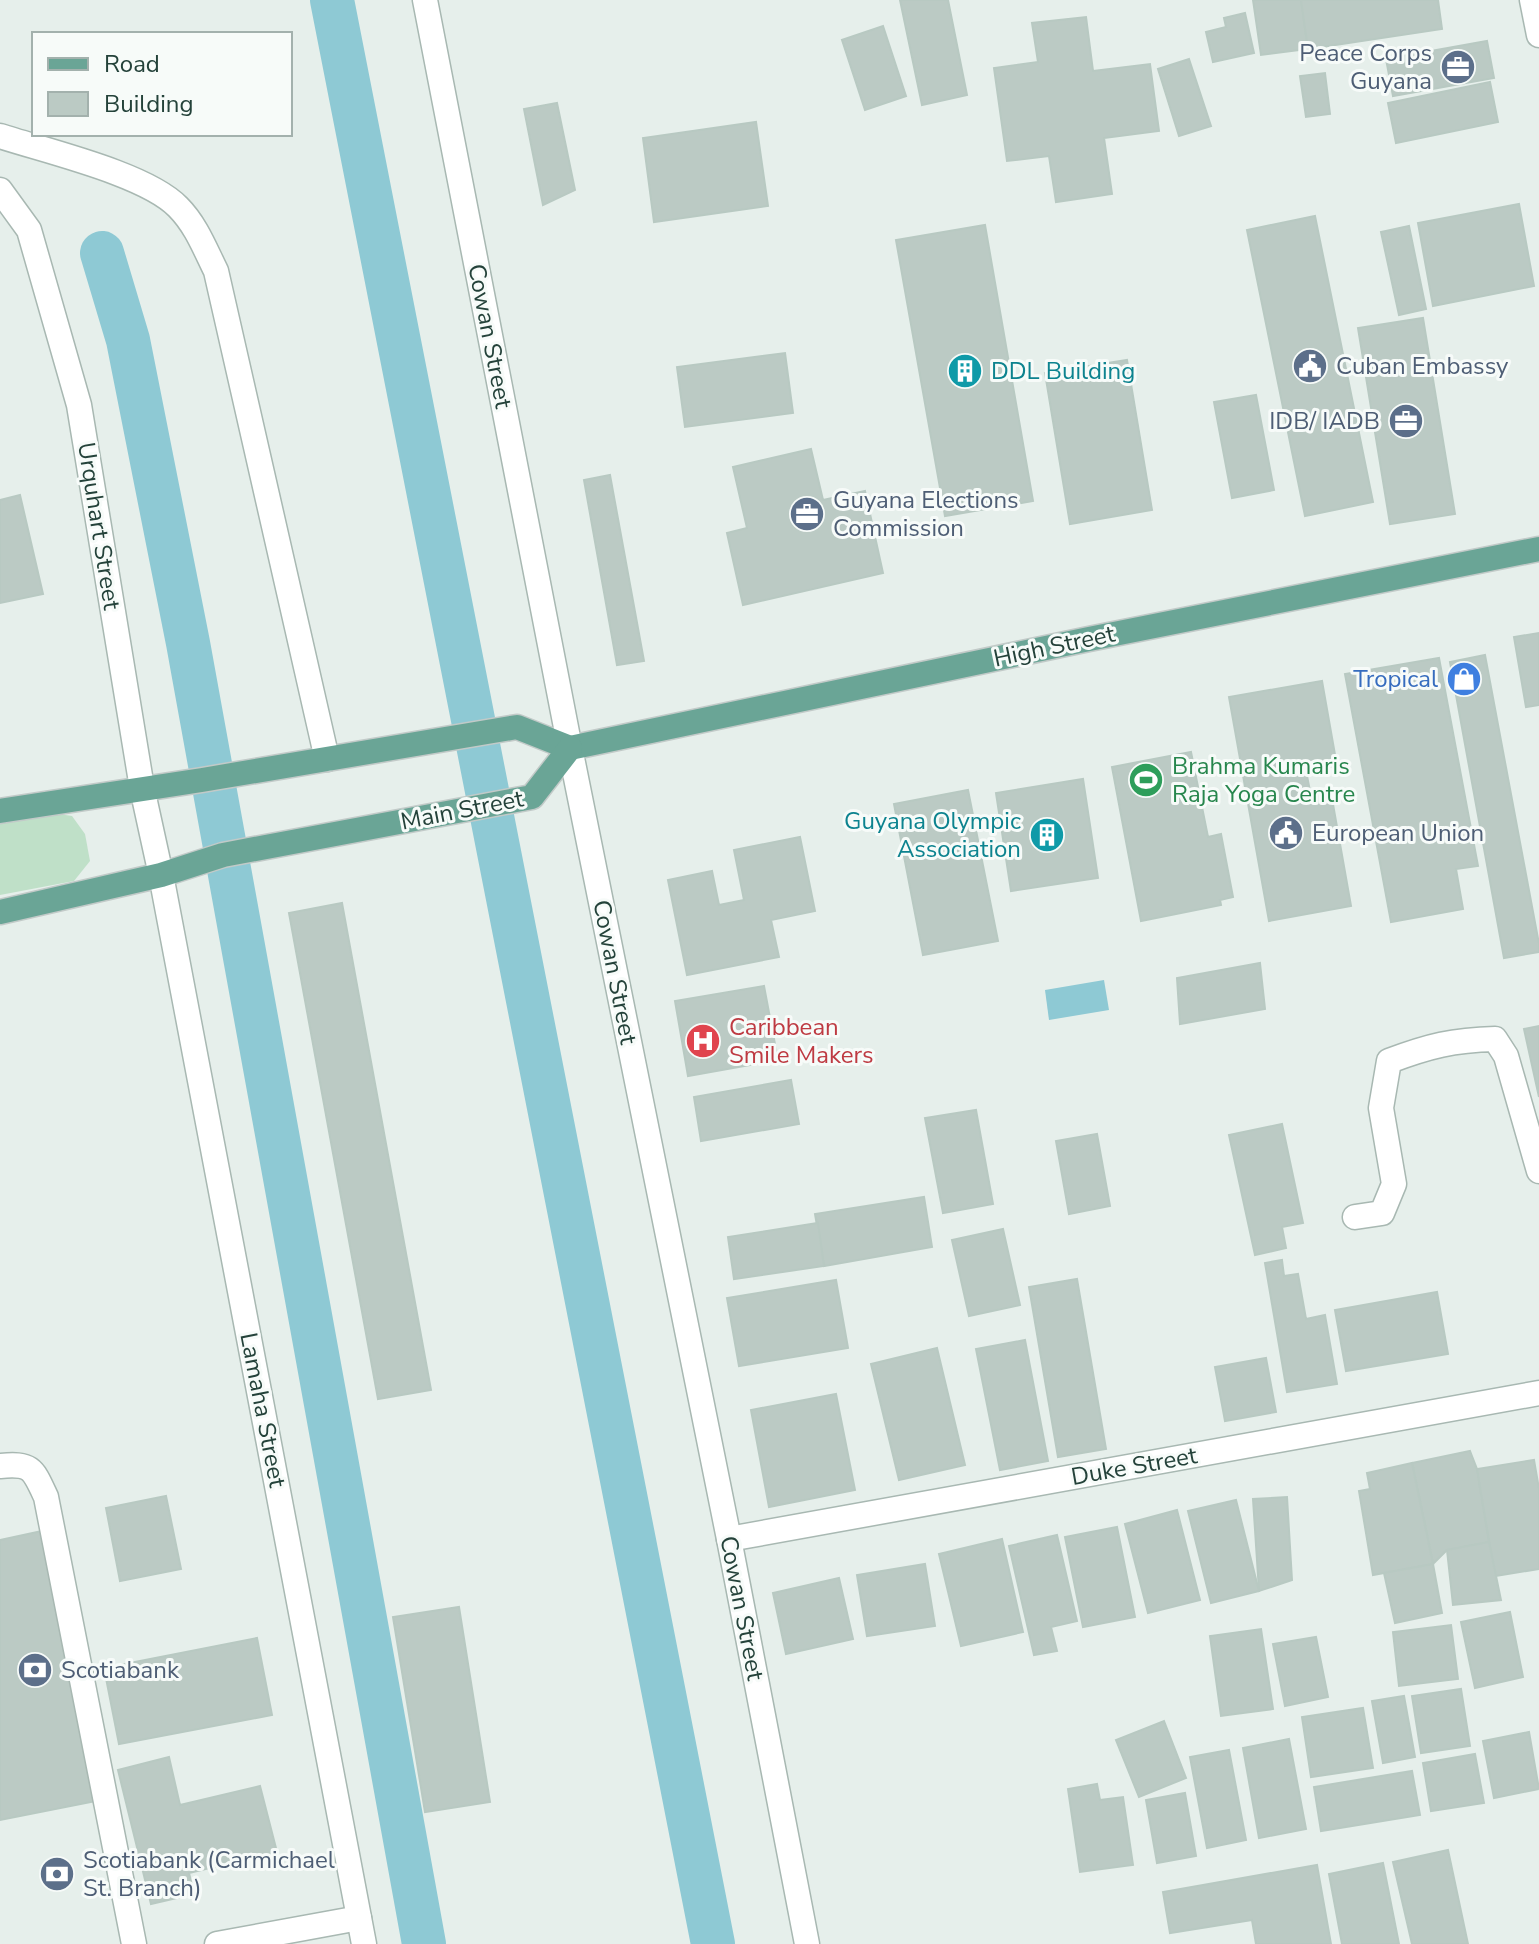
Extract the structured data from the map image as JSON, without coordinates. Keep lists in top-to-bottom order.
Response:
{
  "streets": {
    "main road": ["High Street", "Main Street"],
    "street": [
      "Cowan Street",
      "Urquhart Street",
      "Lamaha Street",
      "Duke Street"
    ]
  },
  "crossings": [
    ["Cowan Street", "High Street"],
    ["Cowan Street", "Main Street"],
    ["Cowan Street", "Duke Street"],
    ["Urquhart Street", "Main Street"],
    ["Urquhart Street", "Lamaha Street"],
    ["High Street", "Main Street"],
    ["Main Street", "Lamaha Street"]
  ],
  "places": {
    "office": ["Peace Corps Guyana", "IDB/ IADB", "Guyana Elections Commission"],
    "public building": ["Cuban Embassy", "European Union"],
    "building": ["DDL Building", "Guyana Olympic Association"],
    "shop": ["Tropical"],
    "sports": ["Brahma Kumaris Raja Yoga Centre"],
    "hospital": ["Caribbean Smile Makers"],
    "bank": ["Scotiabank", "Scotiabank (Carmichael St. Branch)"]
  },
  "legend": ["Road", "Building"]
}
